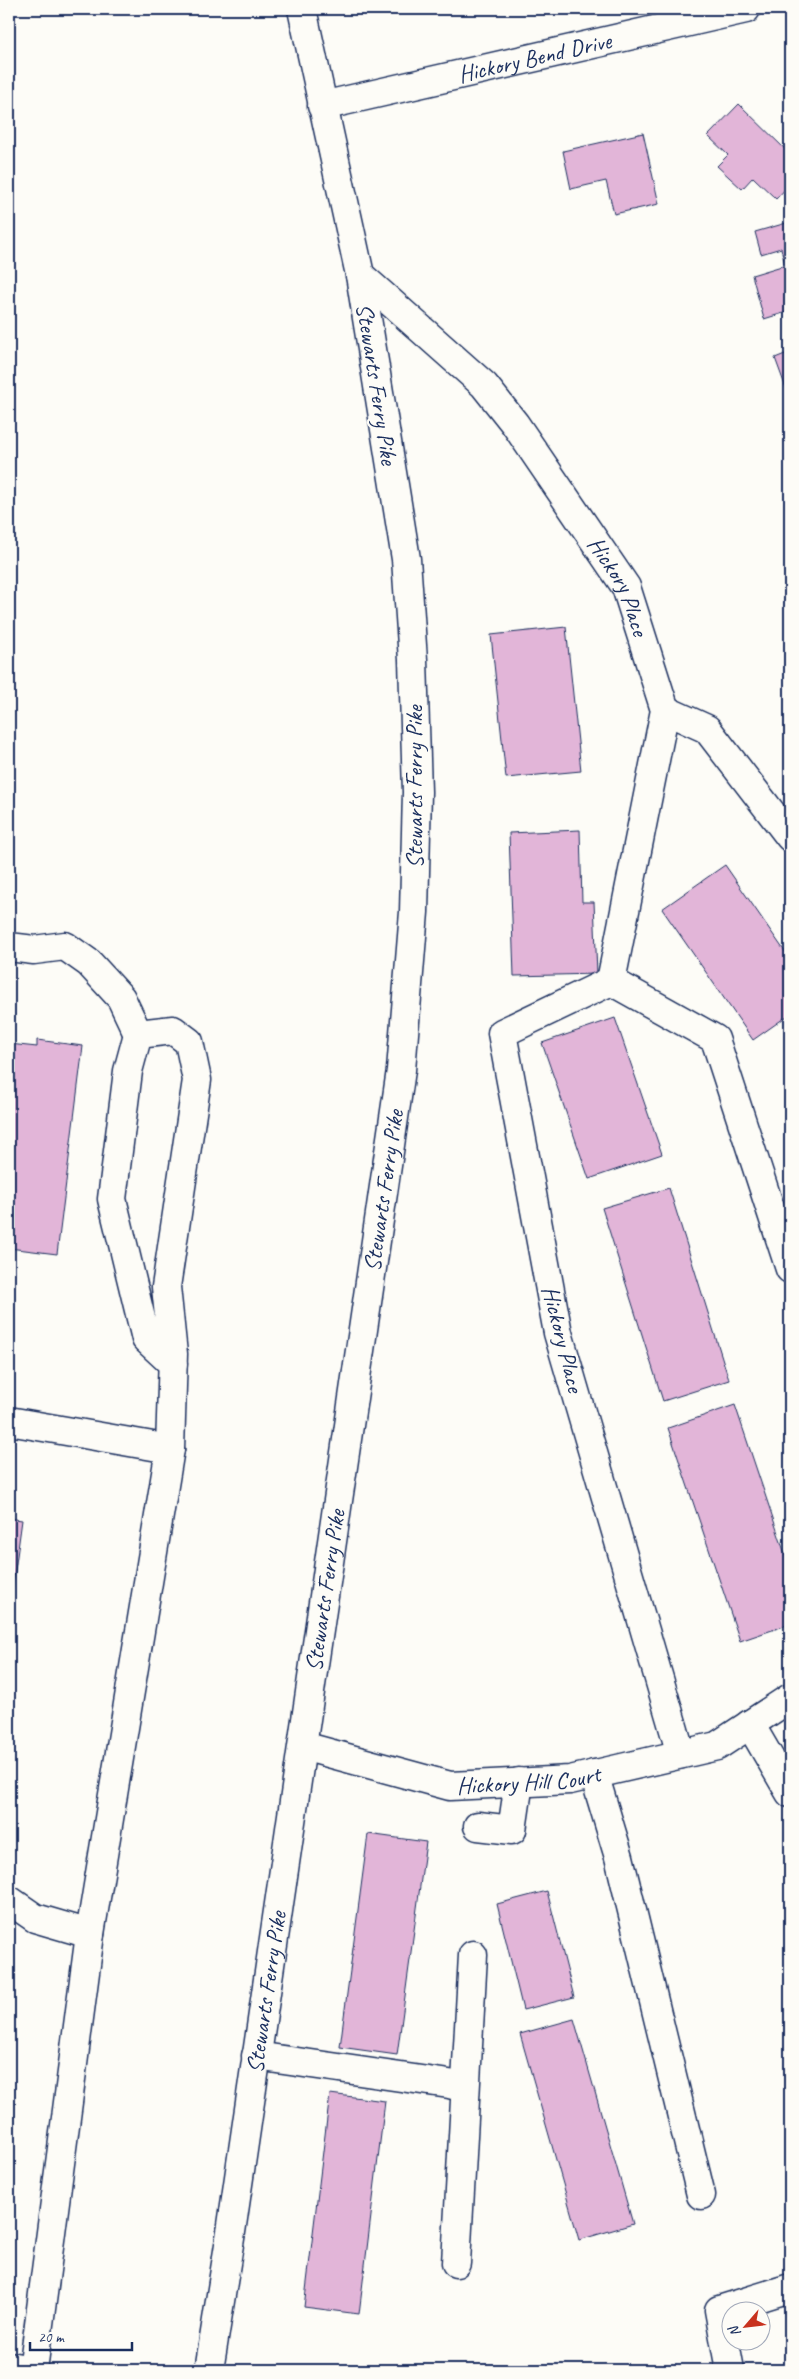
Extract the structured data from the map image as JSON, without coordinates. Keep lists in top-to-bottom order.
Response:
{
  "streets": {
    "street": [
      "Hickory Bend Drive",
      "Stewarts Ferry Pike",
      "Hickory Place",
      "Hickory Hill Court"
    ]
  },
  "crossings": [
    ["Hickory Bend Drive", "Stewarts Ferry Pike"],
    ["Stewarts Ferry Pike", "Hickory Place"],
    ["Stewarts Ferry Pike", "Hickory Hill Court"],
    ["Hickory Place", "Hickory Hill Court"]
  ],
  "scale_bar": "20 m",
  "north": "bottom left"
}
